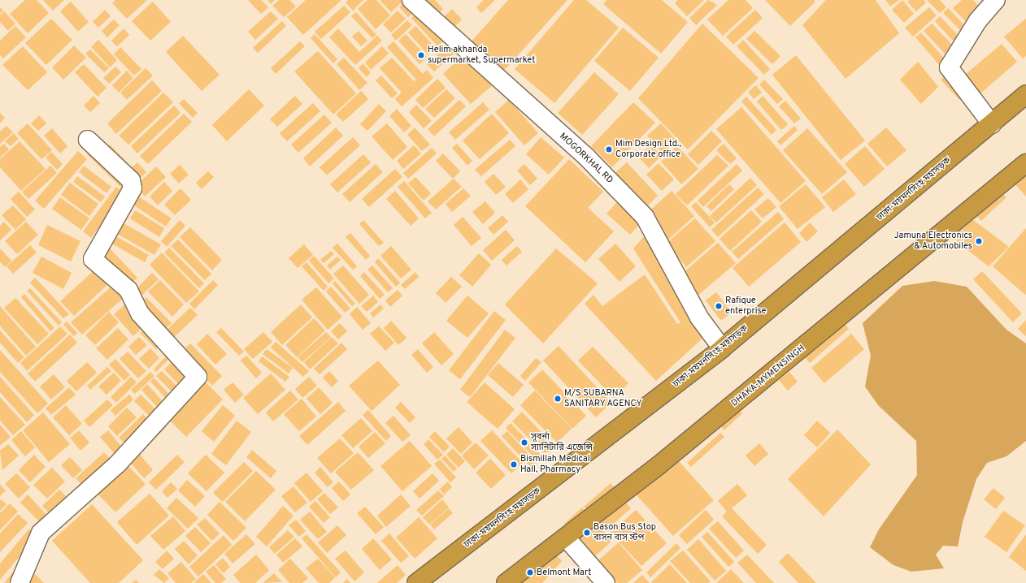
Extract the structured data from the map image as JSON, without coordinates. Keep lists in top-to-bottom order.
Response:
{
  "streets": {
    "highway": ["ঢাকা-ময়মনসিংহ মহাসড়ক", "DHAKA-MYMENSINGH"],
    "street": ["MOGORKHAL RD"]
  },
  "crossings": [
    ["MOGORKHAL RD", "ঢাকা-ময়মনসিংহ মহাসড়ক"]
  ],
  "places": [
    "Helim akhanda supermarket, Supermarket",
    "Mim Design Ltd., Corporate office",
    "Jamuna Electronics & Automobiles",
    "Rafique enterprise",
    "M/S SUBARNA SANITARY AGENCY",
    "সূবর্না স্যানিটারি এজেন্সি",
    "Bismillah Medical Hall, Pharmacy",
    "Bason Bus Stop বাসন বাস স্টপ",
    "Belmont Mart"
  ]
}
